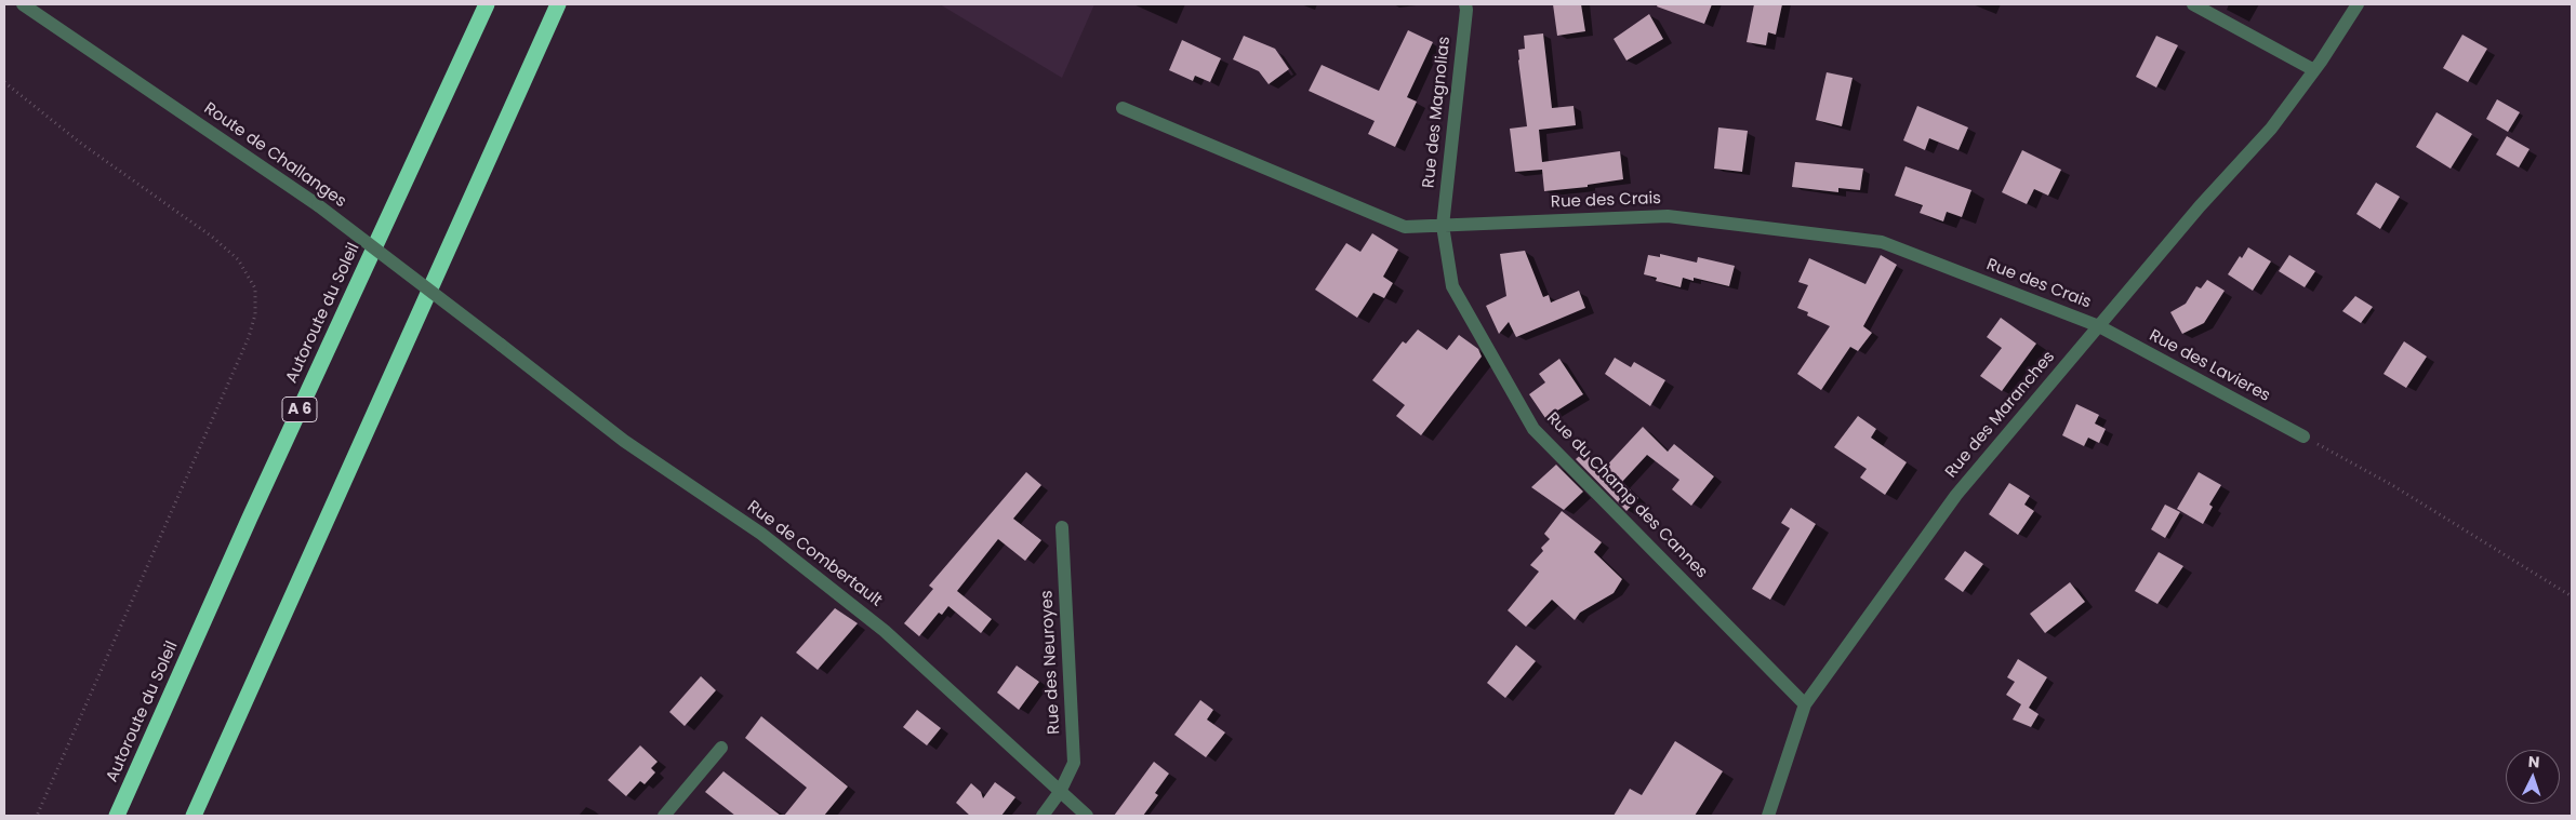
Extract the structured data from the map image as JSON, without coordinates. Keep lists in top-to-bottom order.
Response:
{
  "streets": {
    "highway": ["Autoroute du Soleil", "A 6"],
    "street": [
      "Rue des Magnolias",
      "Route de Challanges",
      "Rue des Crais",
      "Rue des Lavieres",
      "Rue des Maranches",
      "Rue du Champ des Cannes",
      "Rue de Combertault",
      "Rue des Neuroyes"
    ]
  },
  "crossings": [
    ["Rue des Magnolias", "Rue des Crais"],
    ["Rue des Magnolias", "Rue du Champ des Cannes"],
    ["Route de Challanges", "Rue de Combertault"],
    ["Rue des Crais", "Rue des Lavieres"],
    ["Rue des Crais", "Rue des Maranches"],
    ["Rue des Crais", "Rue du Champ des Cannes"],
    ["Rue des Lavieres", "Rue des Maranches"],
    ["Rue des Maranches", "Rue du Champ des Cannes"],
    ["Rue de Combertault", "Rue des Neuroyes"]
  ],
  "north": "top"
}
